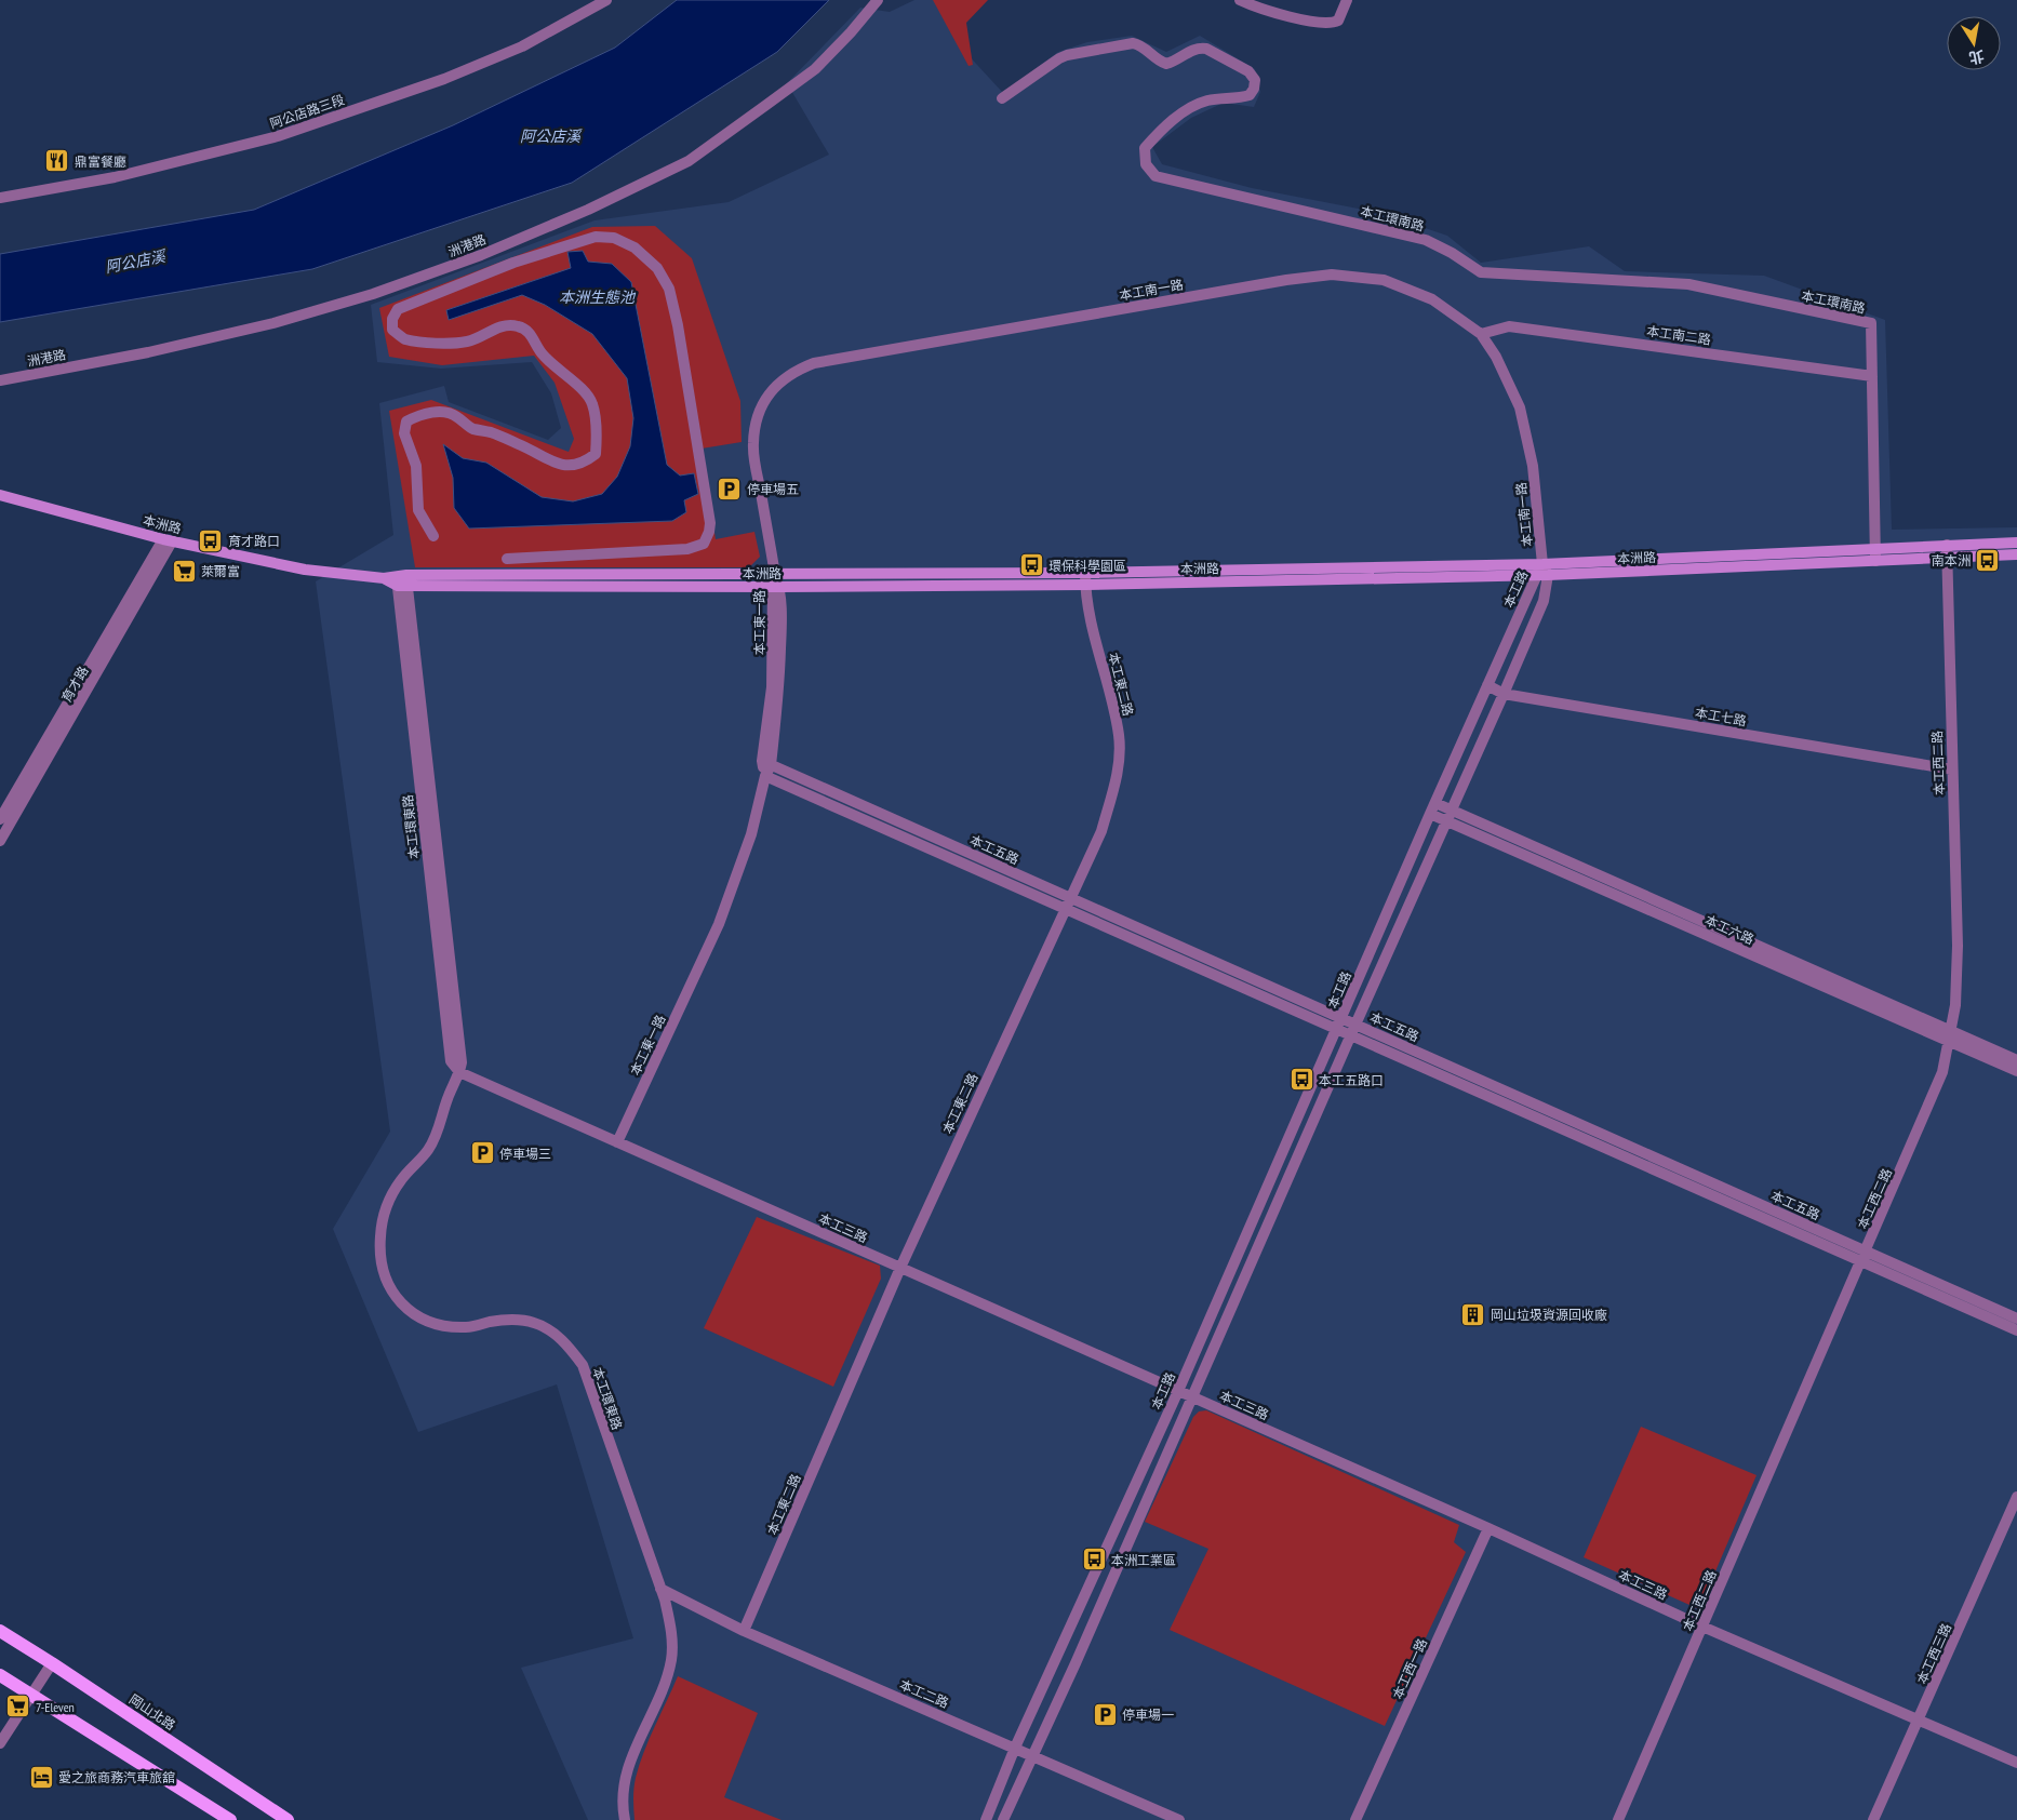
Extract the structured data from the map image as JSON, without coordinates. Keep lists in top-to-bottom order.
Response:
{
  "streets": {
    "main road": ["本洲路", "岡山北路"],
    "street": [
      "阿公店路三段",
      "本工環南路",
      "洲港路",
      "本工南一路",
      "本工南二路",
      "本工路",
      "本工東一路",
      "育才路",
      "本工東二路",
      "本工七路",
      "本工西二路",
      "本工環東路",
      "本工五路",
      "本工六路",
      "本工三路",
      "本工西三路",
      "本工西一路",
      "本工二路"
    ]
  },
  "crossings": [
    ["本工環南路", "本工南二路"],
    ["本工環南路", "本洲路"],
    ["本工南一路", "本工南二路"],
    ["本工南一路", "本洲路"],
    ["本工南一路", "本工路"],
    ["本工南一路", "本工東一路"],
    ["本洲路", "本工路"],
    ["本洲路", "本工東一路"],
    ["本洲路", "育才路"],
    ["本洲路", "本工東二路"],
    ["本洲路", "本工西二路"],
    ["本洲路", "本工環東路"],
    ["本工路", "本工七路"],
    ["本工路", "本工五路"],
    ["本工路", "本工六路"],
    ["本工路", "本工三路"],
    ["本工路", "本工二路"],
    ["本工東一路", "本工五路"],
    ["本工東一路", "本工三路"],
    ["本工東二路", "本工五路"],
    ["本工東二路", "本工三路"],
    ["本工東二路", "本工二路"],
    ["本工七路", "本工西二路"],
    ["本工西二路", "本工五路"],
    ["本工西二路", "本工六路"],
    ["本工西二路", "本工三路"],
    ["本工環東路", "本工三路"],
    ["本工環東路", "本工二路"],
    ["本工三路", "本工西三路"],
    ["本工三路", "本工西一路"]
  ],
  "water": ["阿公店溪", "本洲生態池"],
  "places": {
    "restaurant": ["鼎富餐廳"],
    "parking": ["停車場五", "停車場三", "停車場一"],
    "bus stop": [
      "育才路口",
      "南本洲",
      "環保科學園區",
      "本工五路口",
      "本洲工業區"
    ],
    "supermarket": ["萊爾富", "7-Eleven"],
    "building": ["岡山垃圾資源回收廠"],
    "hotel": ["愛之旅商務汽車旅舘"]
  },
  "north": "bottom"
}
